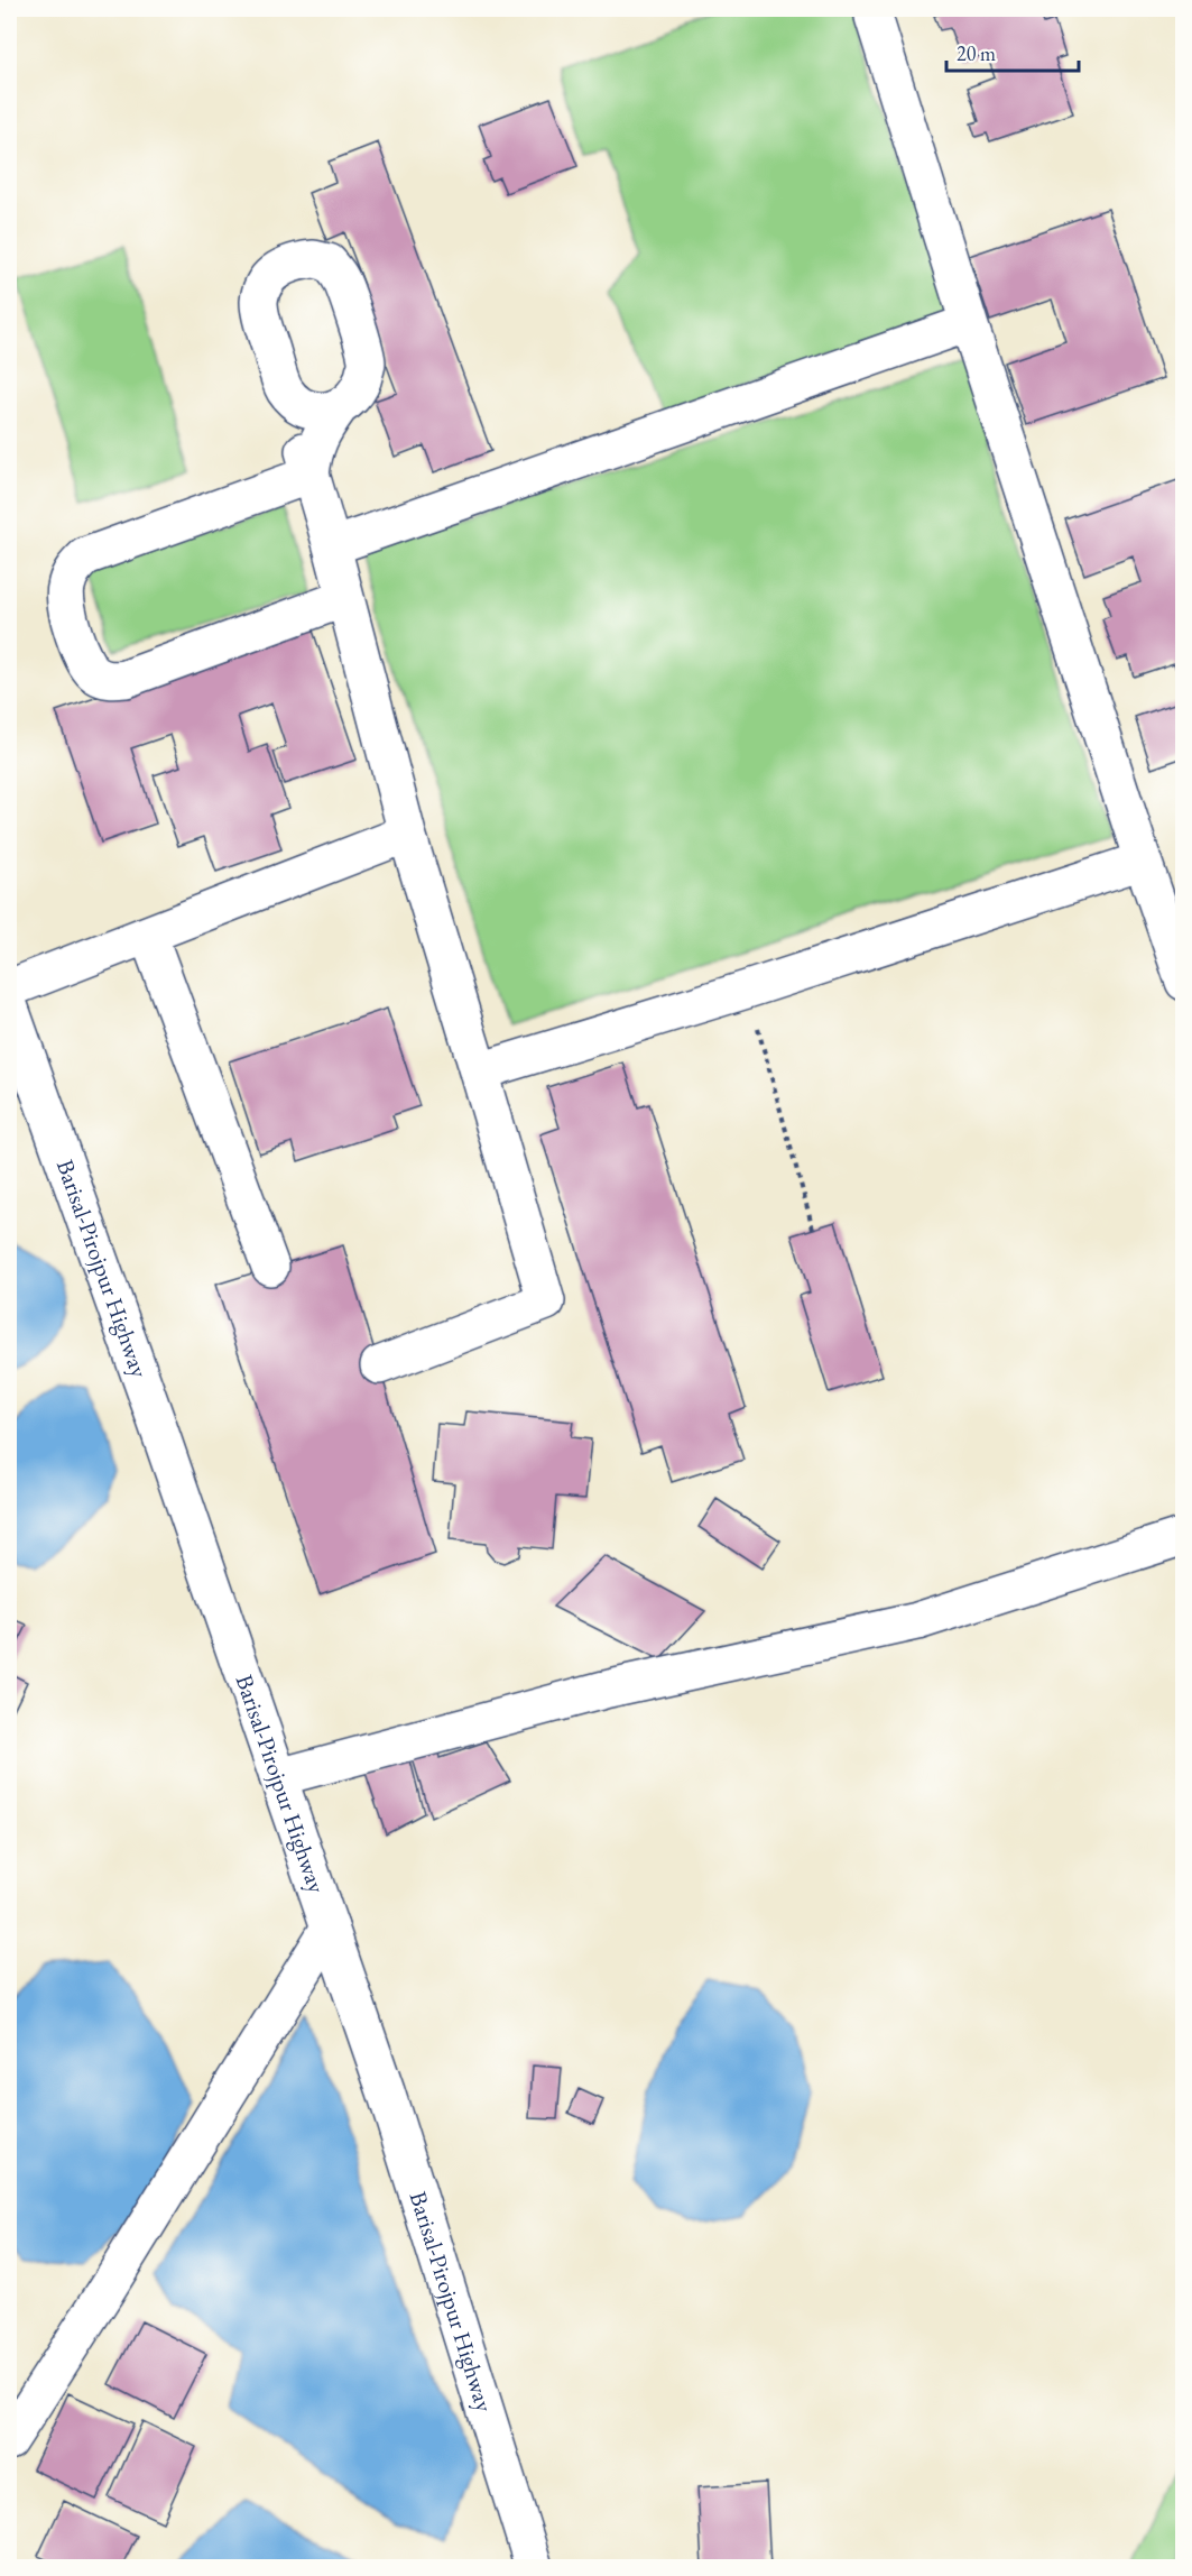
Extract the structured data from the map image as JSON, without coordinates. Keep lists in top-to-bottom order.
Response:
{
  "streets": {
    "main road": ["Barisal-Pirojpur Highway"]
  },
  "scale_bar": "20 m"
}
